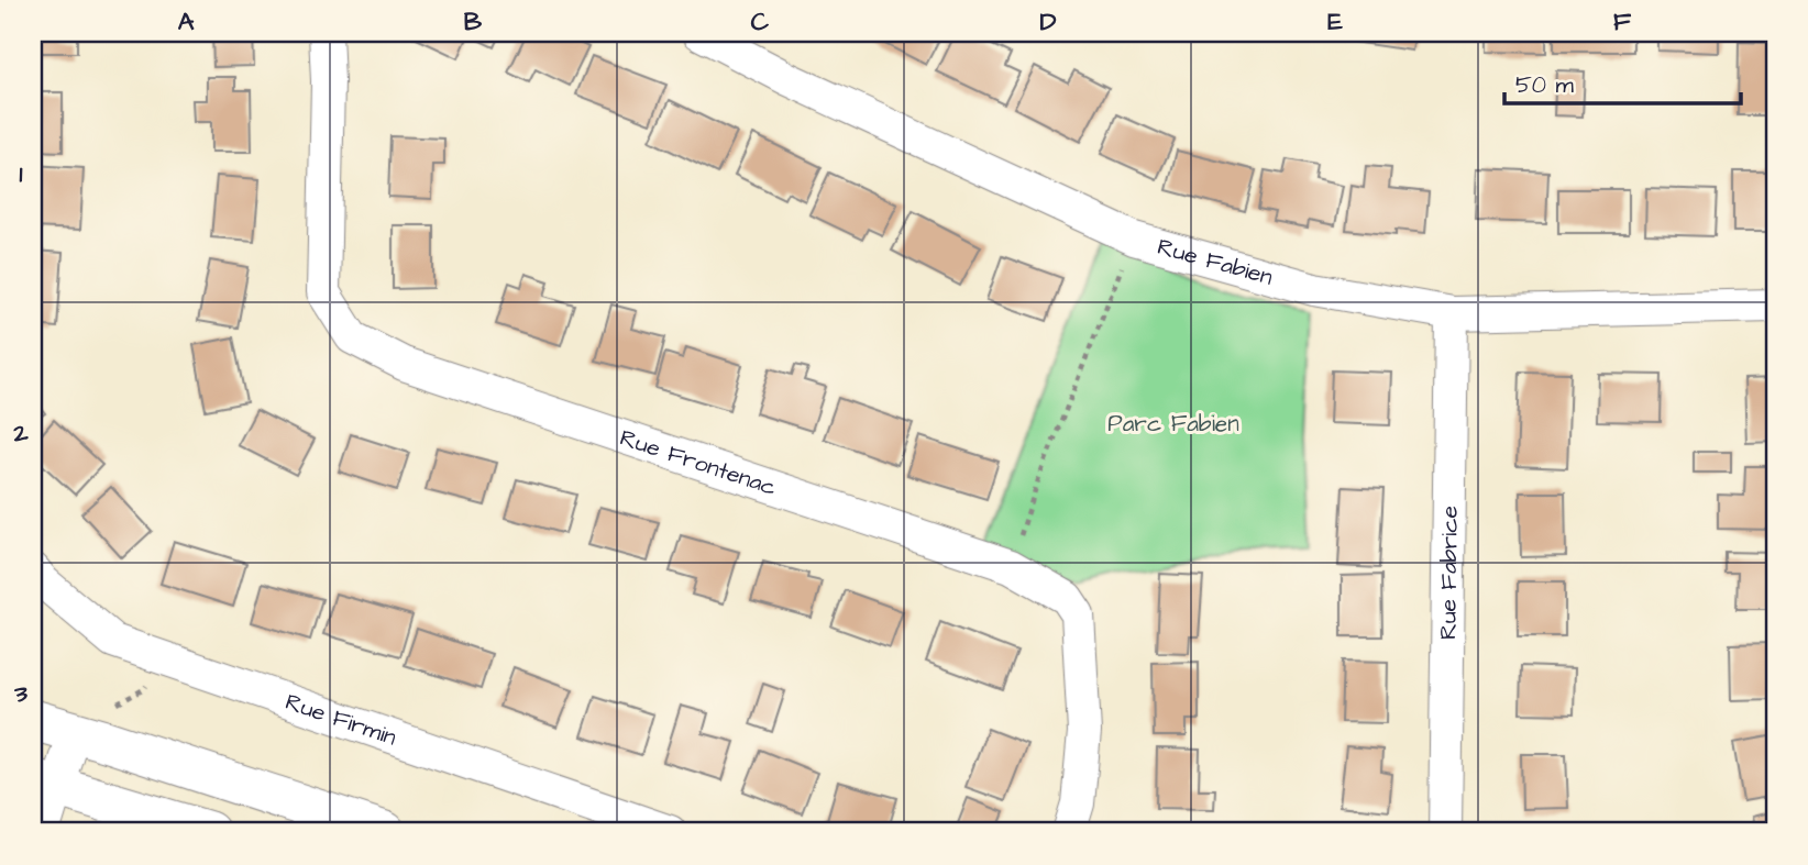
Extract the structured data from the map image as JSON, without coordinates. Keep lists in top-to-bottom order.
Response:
{
  "streets": {
    "street": [
      "Rue Fabien",
      "Rue Frontenac",
      "Rue Fabrice",
      "Rue Firmin"
    ]
  },
  "crossings": [
    ["Rue Fabien", "Rue Fabrice"]
  ],
  "parks": ["Parc Fabien"],
  "scale_bar": "50 m",
  "grid": {
    "columns": [
      "A",
      "B",
      "C",
      "D",
      "E",
      "F"
    ],
    "rows": ["1", "2", "3"]
  }
}
